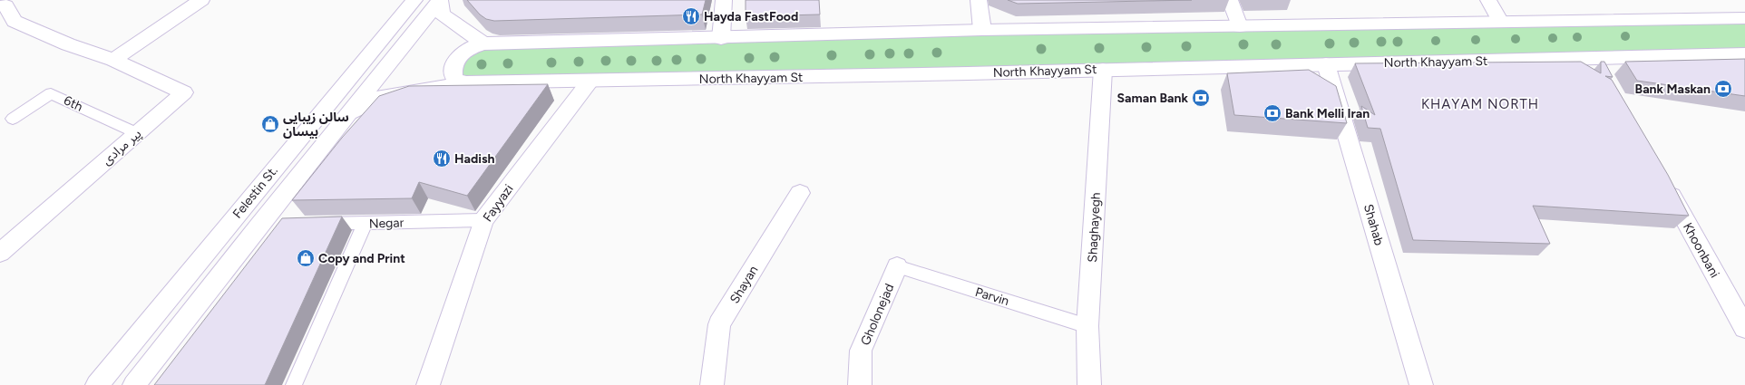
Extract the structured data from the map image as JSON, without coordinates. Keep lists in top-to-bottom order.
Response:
{
  "streets": {
    "main road": [
      "North Khayyam St",
      "پیر مرادی",
      "Felestin St.",
      "Fayyazi",
      "Shahab",
      "Shaghayegh",
      "Khoonbani",
      "Shayan",
      "Gholonejad"
    ],
    "lane": ["6th", "Negar", "Parvin"]
  },
  "crossings": [
    ["North Khayyam St", "Felestin St."],
    ["North Khayyam St", "Fayyazi"],
    ["North Khayyam St", "Shahab"],
    ["North Khayyam St", "Shaghayegh"],
    ["6th", "پیر مرادی"],
    ["Fayyazi", "Negar"],
    ["Shaghayegh", "Parvin"],
    ["Parvin", "Gholonejad"]
  ],
  "districts": ["KHAYAM NORTH"],
  "places": {
    "restaurant": ["Hayda FastFood", "Hadish"],
    "bank": ["Bank Maskan", "Saman Bank", "Bank Melli Iran"],
    "shop": ["سالن زیبایی بیسان", "Copy and Print"]
  }
}
